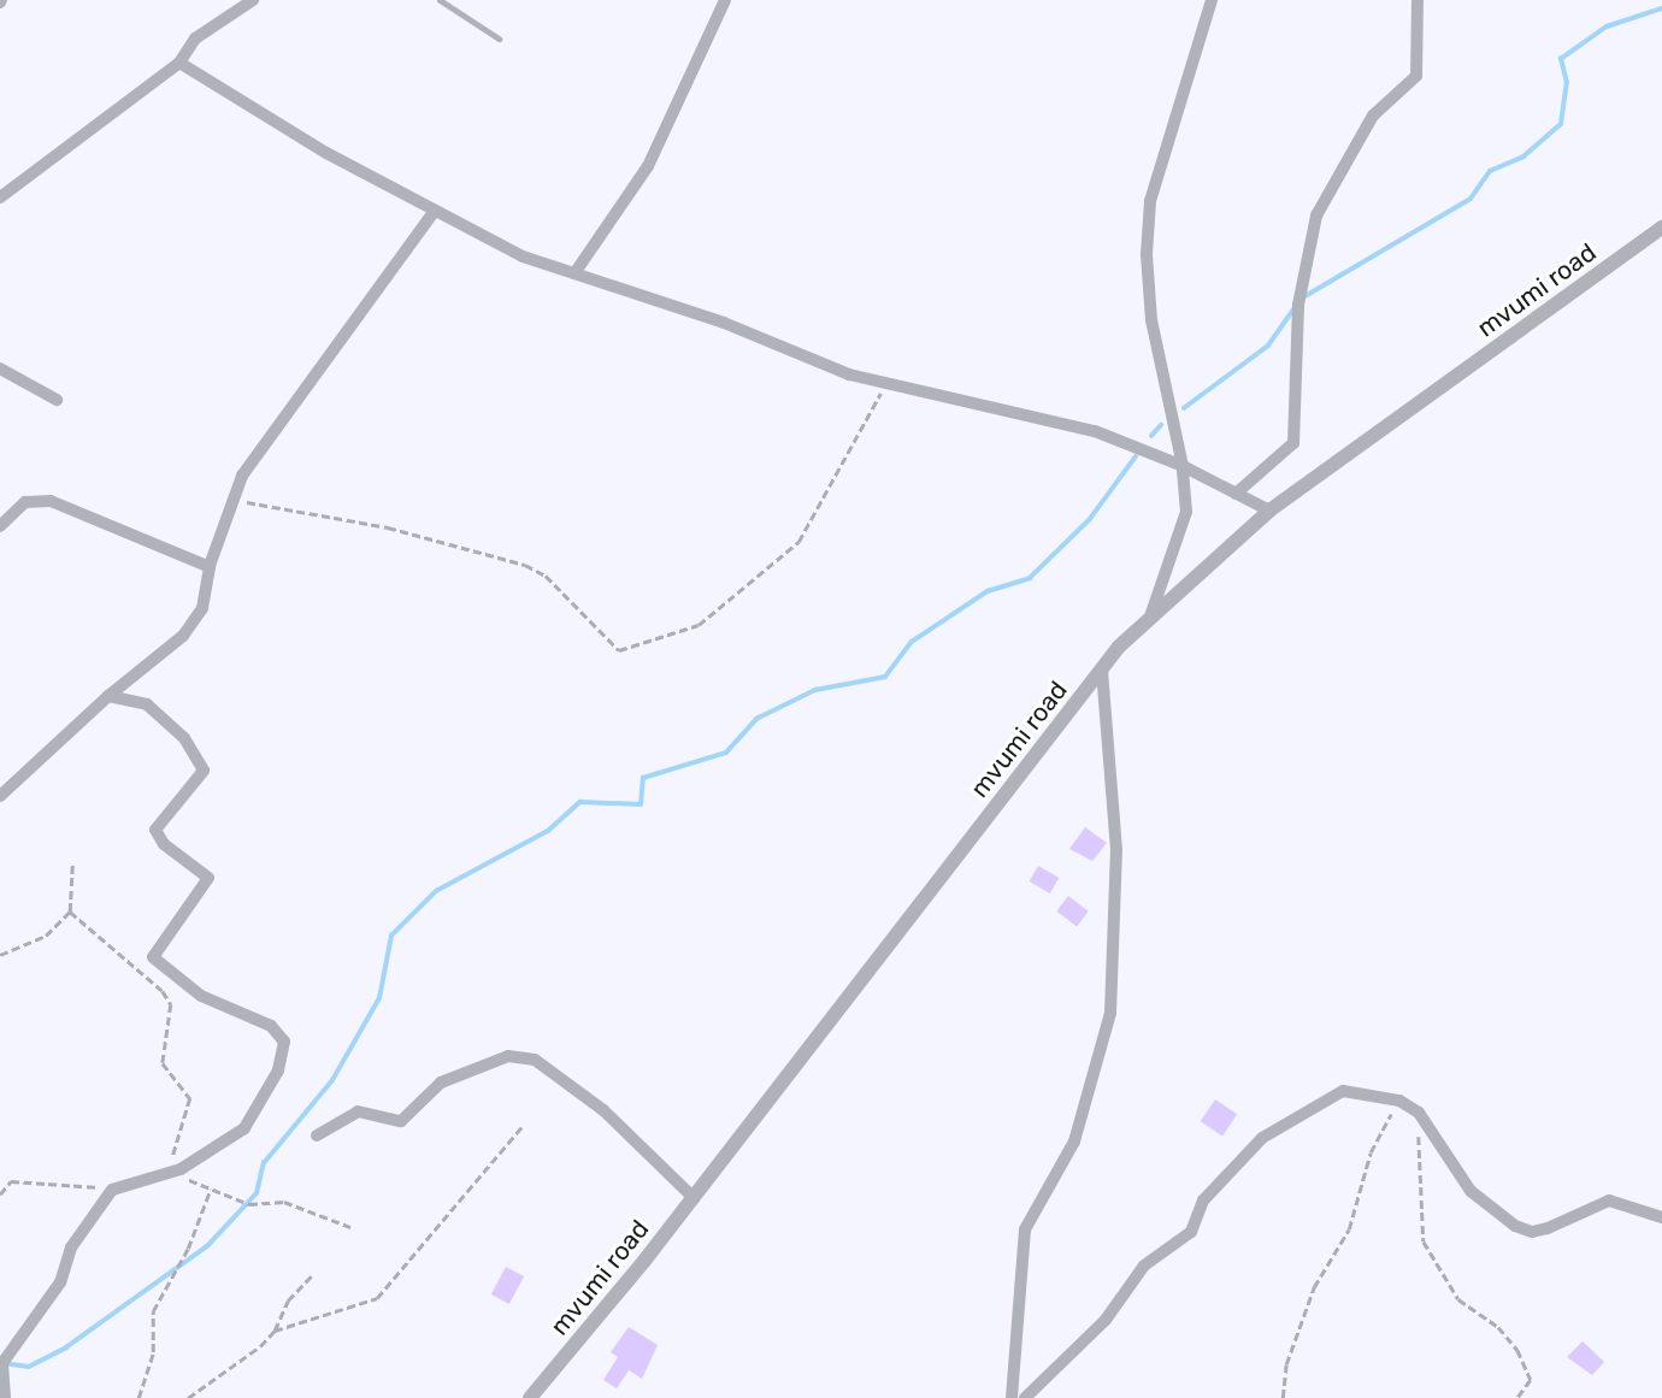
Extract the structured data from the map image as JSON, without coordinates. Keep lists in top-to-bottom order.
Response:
{
  "streets": {
    "street": ["mvumi road"]
  }
}
